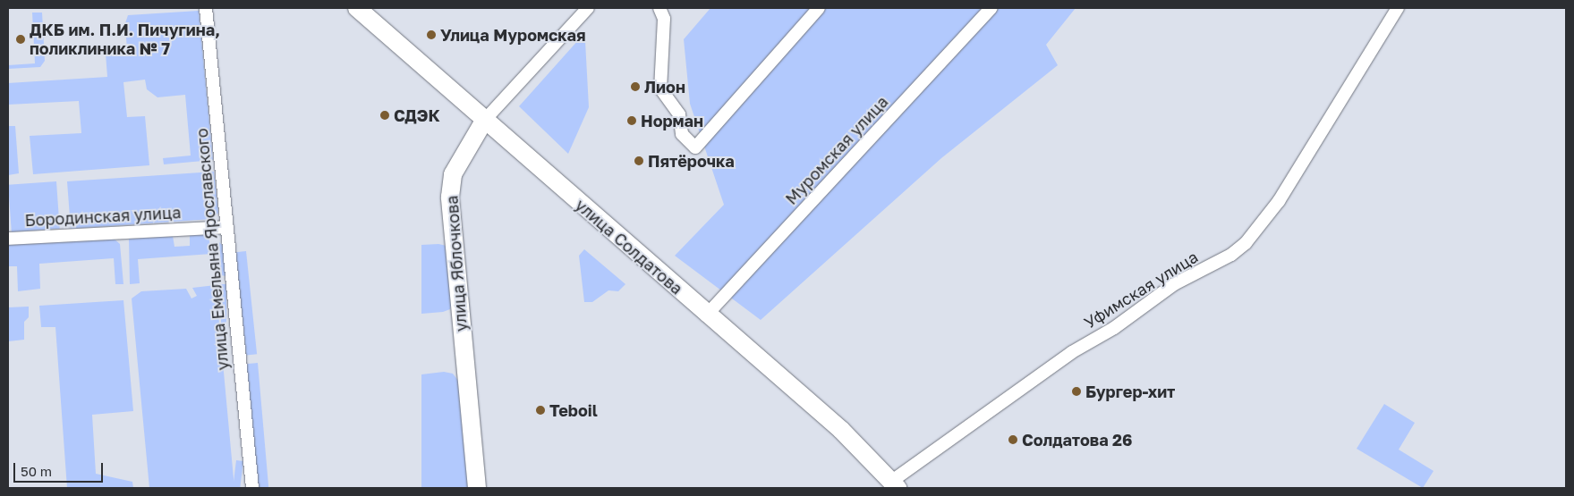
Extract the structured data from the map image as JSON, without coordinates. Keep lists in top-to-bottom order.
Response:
{
  "streets": {
    "main road": ["улица Солдатова", "улица Яблочкова"],
    "street": [
      "Муромская улица",
      "Бородинская улица",
      "улица Емельяна Ярославского",
      "Уфимская улица"
    ]
  },
  "crossings": [
    ["Муромская улица", "улица Солдатова"],
    ["Бородинская улица", "улица Емельяна Ярославского"],
    ["улица Солдатова", "улица Яблочкова"],
    ["улица Солдатова", "Уфимская улица"]
  ],
  "places": [
    "Улица Муромская",
    "ДКБ им. П.И. Пичугина, поликлиника № 7",
    "Лион",
    "СДЭК",
    "Норман",
    "Пятёрочка",
    "Бургер-хит",
    "Teboil",
    "Солдатова 26"
  ],
  "scale_bar": "50 m"
}
